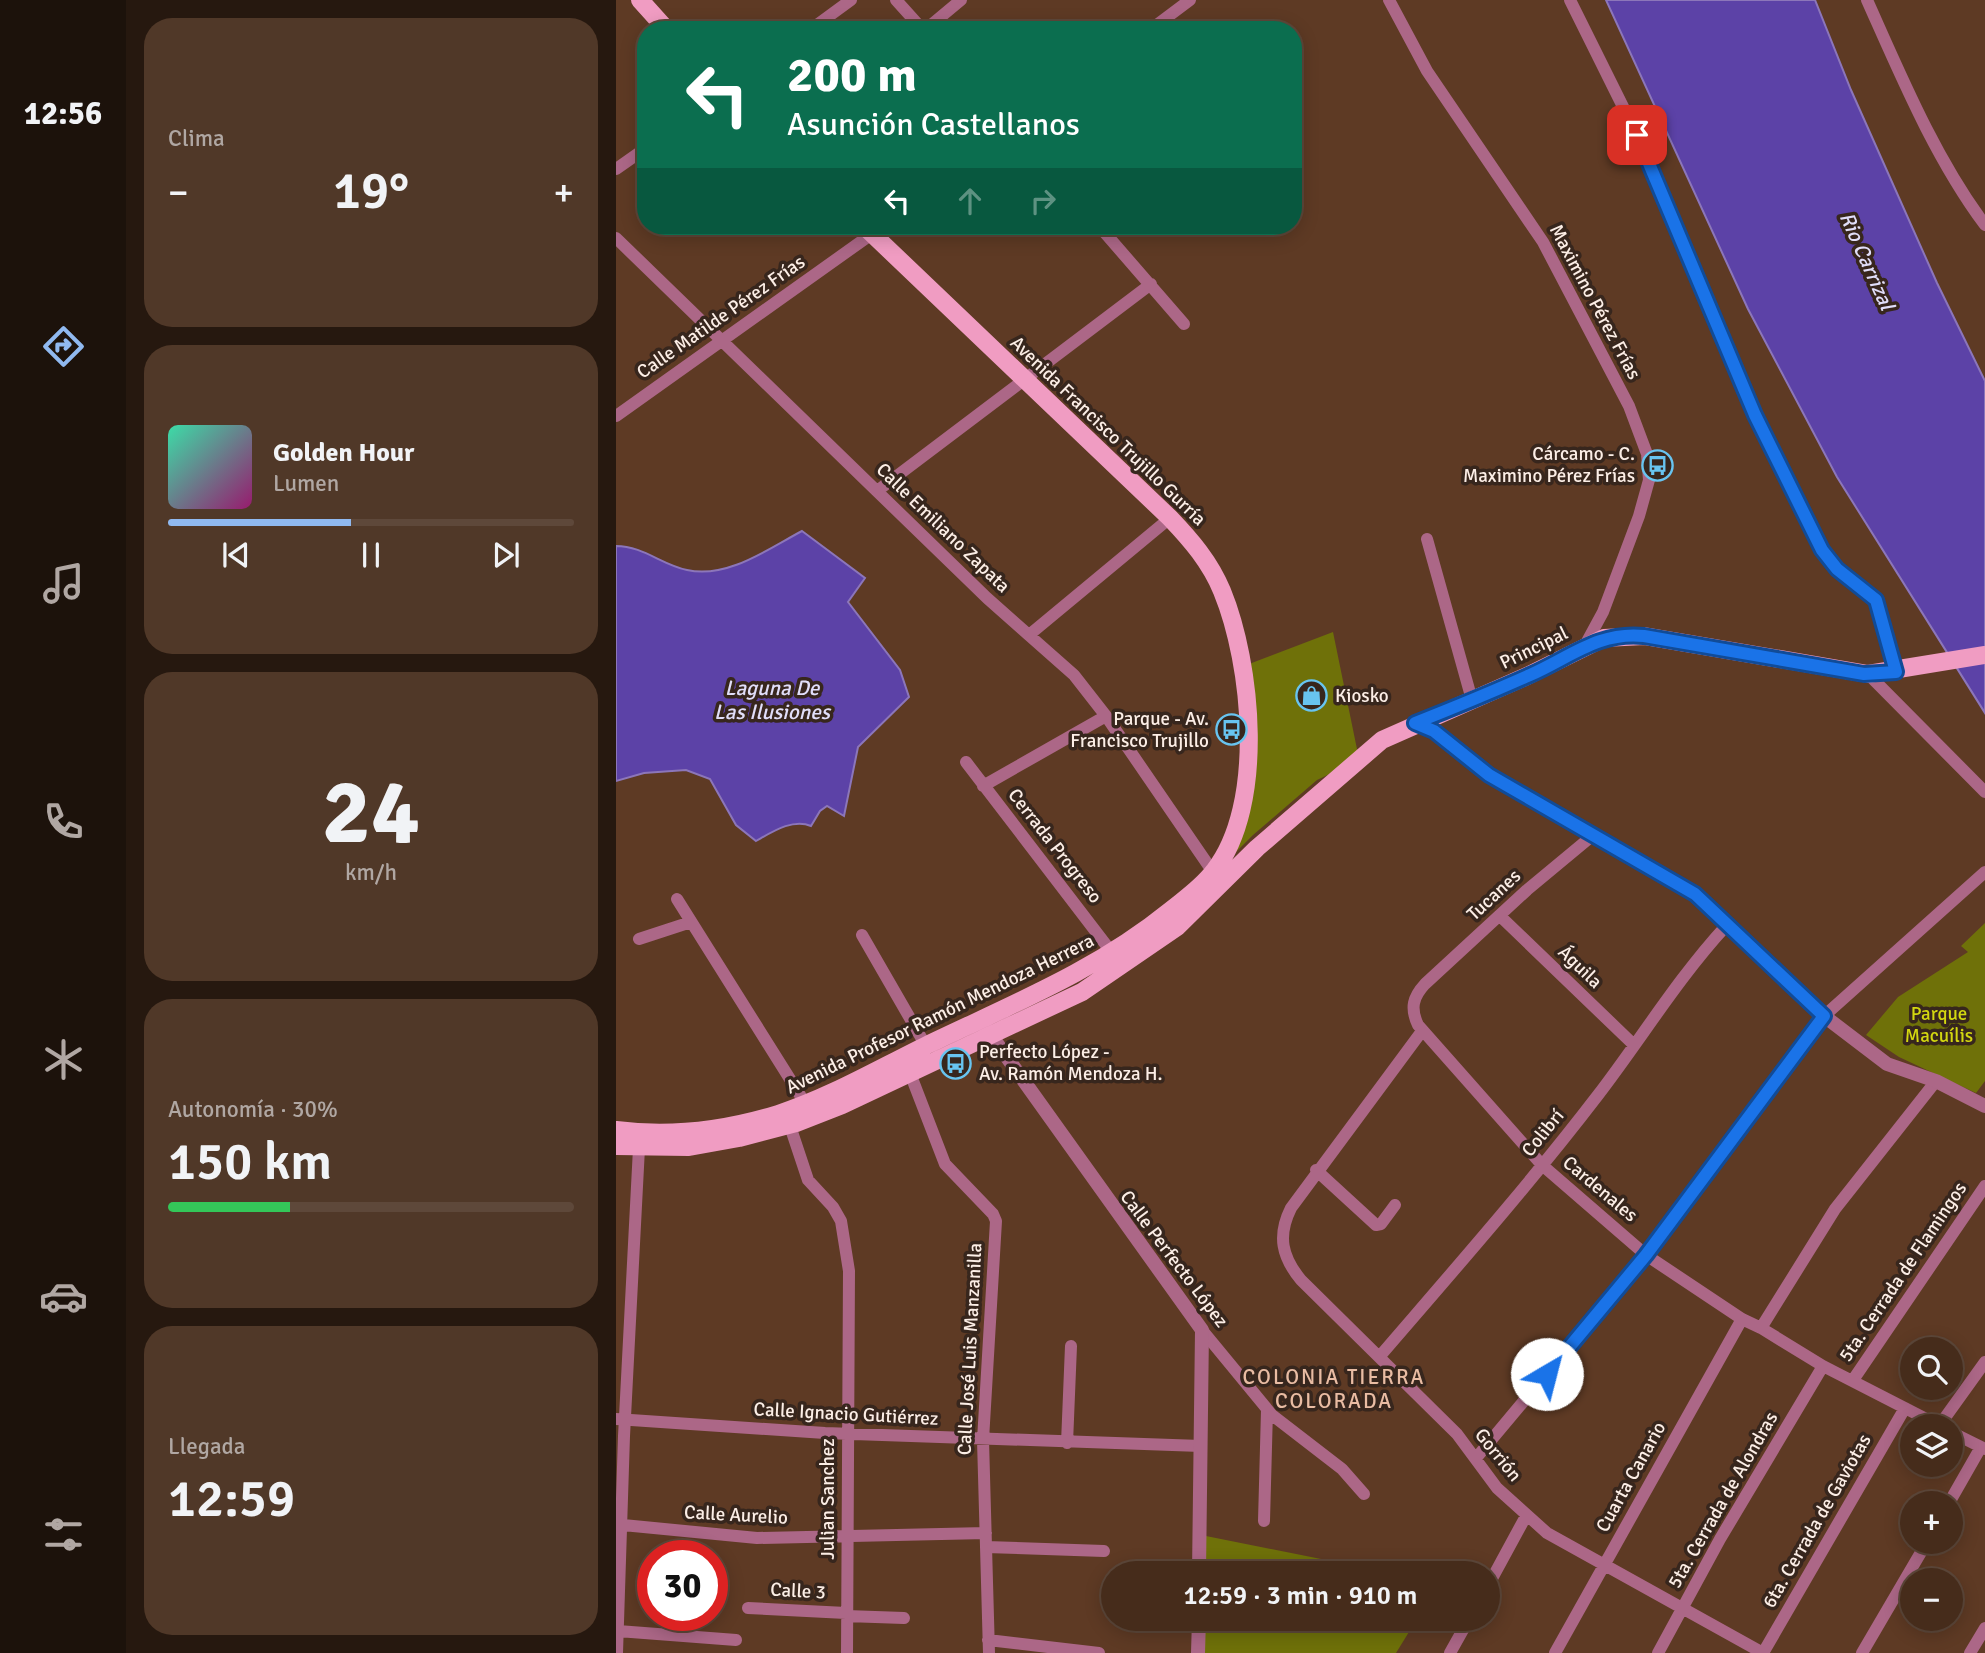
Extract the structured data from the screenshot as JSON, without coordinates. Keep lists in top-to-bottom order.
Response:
{
  "streets": {
    "main road": ["Avenida Francisco Trujillo Gurría", "Principal", "Avenida Profesor Ramón Mendoza Herrera"],
    "street": [
      "Maximino Pérez Frías",
      "Calle Matilde Pérez Frías",
      "Calle Emiliano Zapata",
      "Cerrada Progreso",
      "Tucanes",
      "Águila",
      "Colibrí",
      "Cardenales",
      "Calle Perfecto López",
      "5ta. Cerrada de Flamingos",
      "Calle José Luis Manzanilla",
      "Calle Ignacio Gutiérrez",
      "Gorrión",
      "Cuarta Canario",
      "Julian Sanchez",
      "5ta. Cerrada de Alondras",
      "Calle Aurelio",
      "6ta. Cerrada de Gaviotas",
      "Calle 3"
    ]
  },
  "crossings": [
    ["Maximino Pérez Frías", "Principal"],
    ["Calle Matilde Pérez Frías", "Calle Emiliano Zapata"],
    ["Avenida Francisco Trujillo Gurría", "Calle Emiliano Zapata"],
    ["Avenida Francisco Trujillo Gurría", "Avenida Profesor Ramón Mendoza Herrera"],
    ["Calle Emiliano Zapata", "Avenida Profesor Ramón Mendoza Herrera"],
    ["Principal", "Avenida Profesor Ramón Mendoza Herrera"],
    ["Cerrada Progreso", "Avenida Profesor Ramón Mendoza Herrera"],
    ["Tucanes", "Águila"],
    ["Tucanes", "Cardenales"],
    ["Águila", "Colibrí"],
    ["Avenida Profesor Ramón Mendoza Herrera", "Calle Perfecto López"],
    ["Avenida Profesor Ramón Mendoza Herrera", "Calle José Luis Manzanilla"],
    ["Avenida Profesor Ramón Mendoza Herrera", "Julian Sanchez"],
    ["Colibrí", "Cardenales"],
    ["Colibrí", "Gorrión"],
    ["Cardenales", "5ta. Cerrada de Flamingos"],
    ["Cardenales", "Cuarta Canario"],
    ["Cardenales", "5ta. Cerrada de Alondras"],
    ["Cardenales", "6ta. Cerrada de Gaviotas"],
    ["Calle José Luis Manzanilla", "Calle Ignacio Gutiérrez"],
    ["Calle José Luis Manzanilla", "Calle Aurelio"],
    ["Calle Ignacio Gutiérrez", "Julian Sanchez"],
    ["Gorrión", "Cuarta Canario"],
    ["Gorrión", "5ta. Cerrada de Alondras"],
    ["Gorrión", "6ta. Cerrada de Gaviotas"],
    ["Julian Sanchez", "Calle Aurelio"],
    ["Julian Sanchez", "Calle 3"]
  ],
  "districts": ["COLONIA TIERRA COLORADA"],
  "water": ["Rio Carrizal", "Laguna De Las Ilusiones"],
  "parks": ["Parque Macuílis"],
  "places": {
    "bus stop": ["Cárcamo - C. Maximino Pérez Frías", "Parque - Av. Francisco Trujillo", "Perfecto López - Av. Ramón Mendoza H."],
    "shop": ["Kiosko"]
  },
  "page": {
    "tabs": "12:56",
    "tile": [
      "Clima",
      ["24", "km/h"],
      ["Autonomía · 30%", "150 km"],
      ["Llegada", "12:59"]
    ],
    "turn": ["200 m", "Asunción Castellanos"],
    "heat": ["−", "19°", "+"],
    "song": ["Golden Hour", "Lumen"],
    "map_buttons": ["+", "−"],
    "limit": "30",
    "trip": "12:59 · 3 min · 910 m"
  }
}
